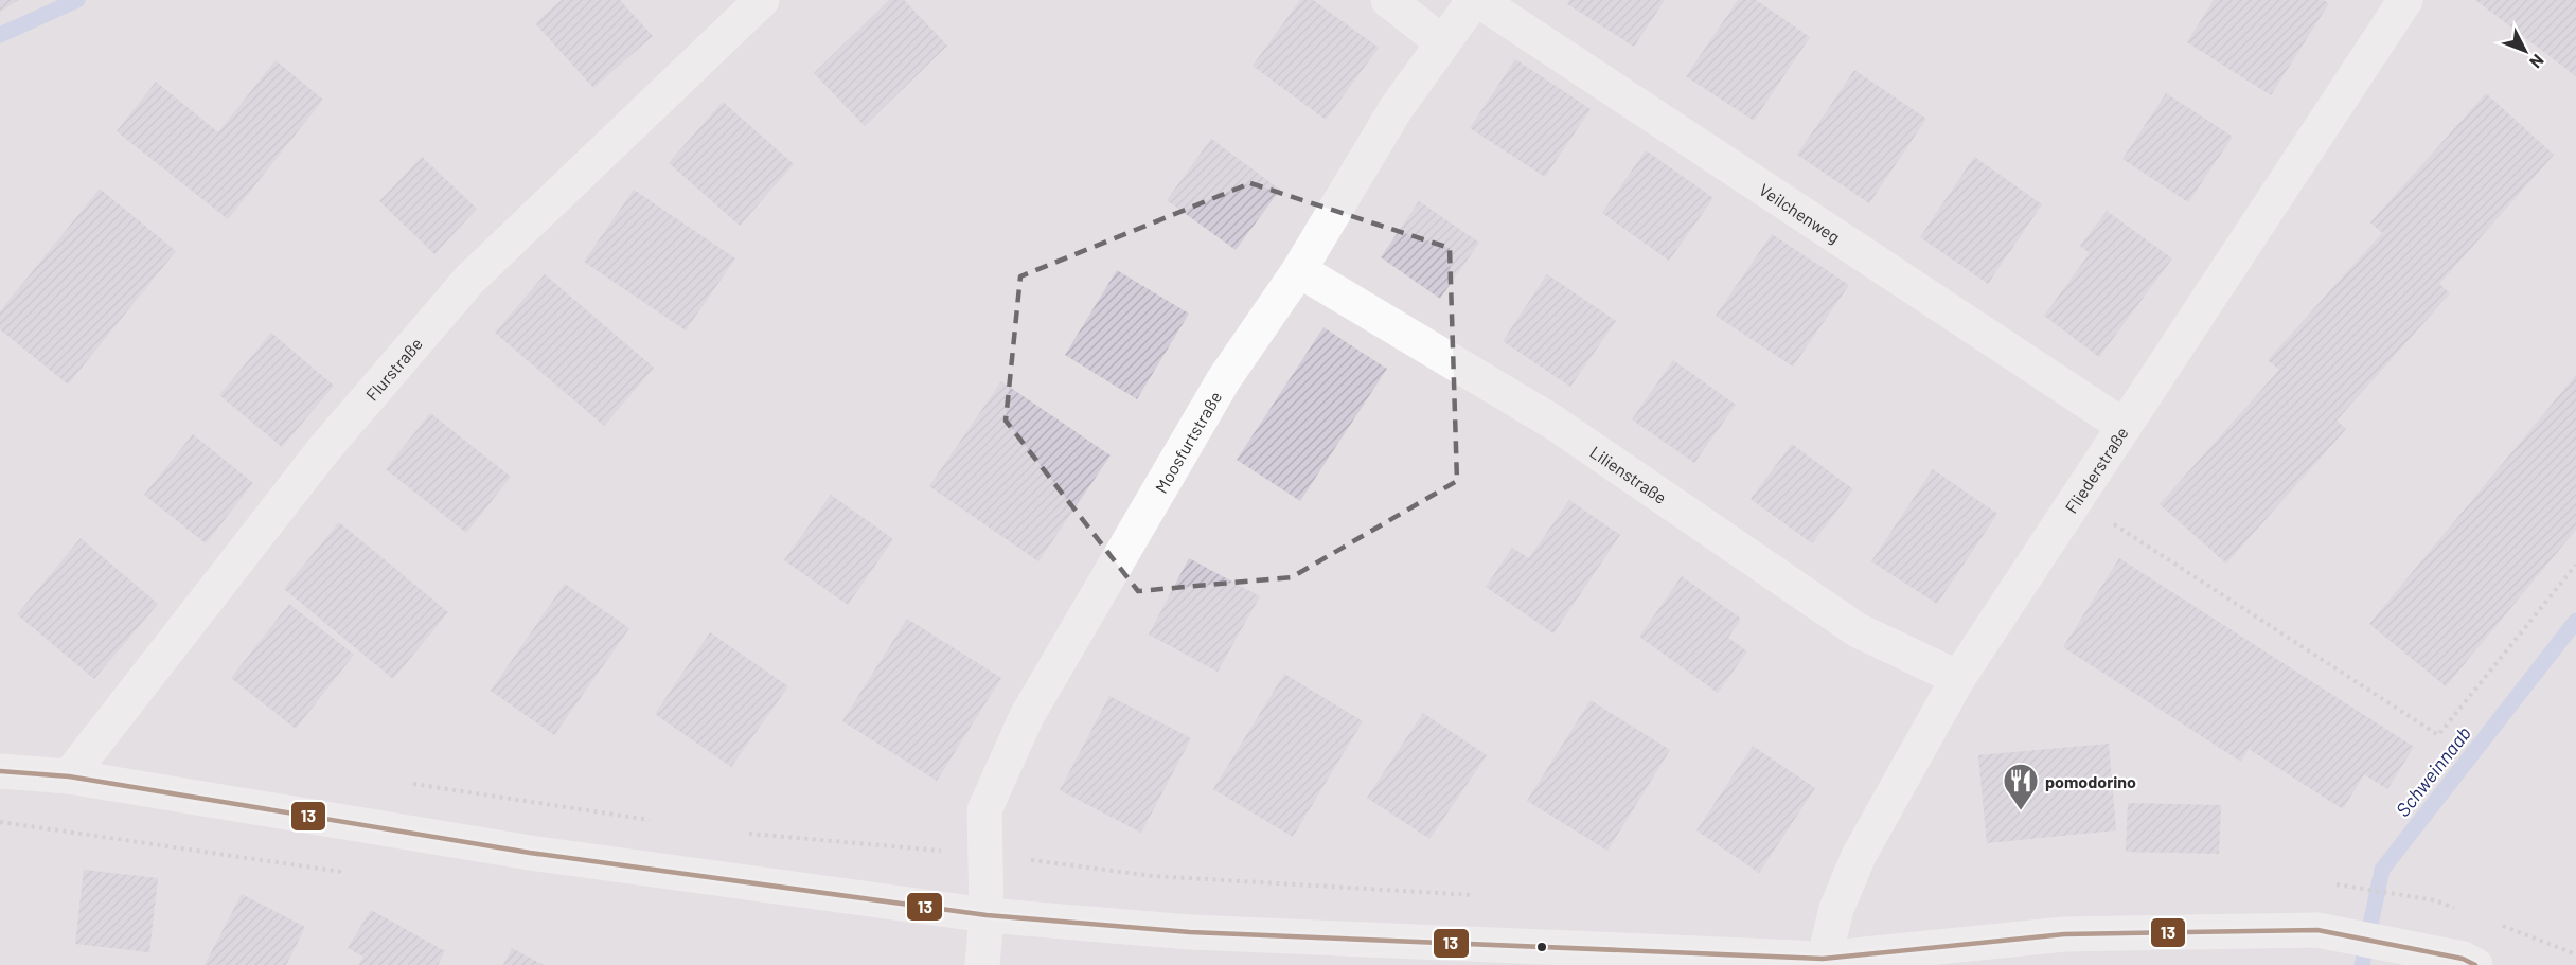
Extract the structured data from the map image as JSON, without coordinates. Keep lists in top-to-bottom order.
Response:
{
  "streets": {
    "street": [
      "Veilchenweg",
      "Flurstraße",
      "Moosfurtstraße",
      "Fliederstraße",
      "Lilienstraße"
    ]
  },
  "crossings": [
    ["Veilchenweg", "Moosfurtstraße"],
    ["Veilchenweg", "Fliederstraße"],
    ["Moosfurtstraße", "Lilienstraße"],
    ["Fliederstraße", "Lilienstraße"]
  ],
  "water": ["Schweinnaab"],
  "places": {
    "restaurant": ["pomodorino"]
  },
  "lines": ["transit line 13"],
  "north": "bottom right"
}
